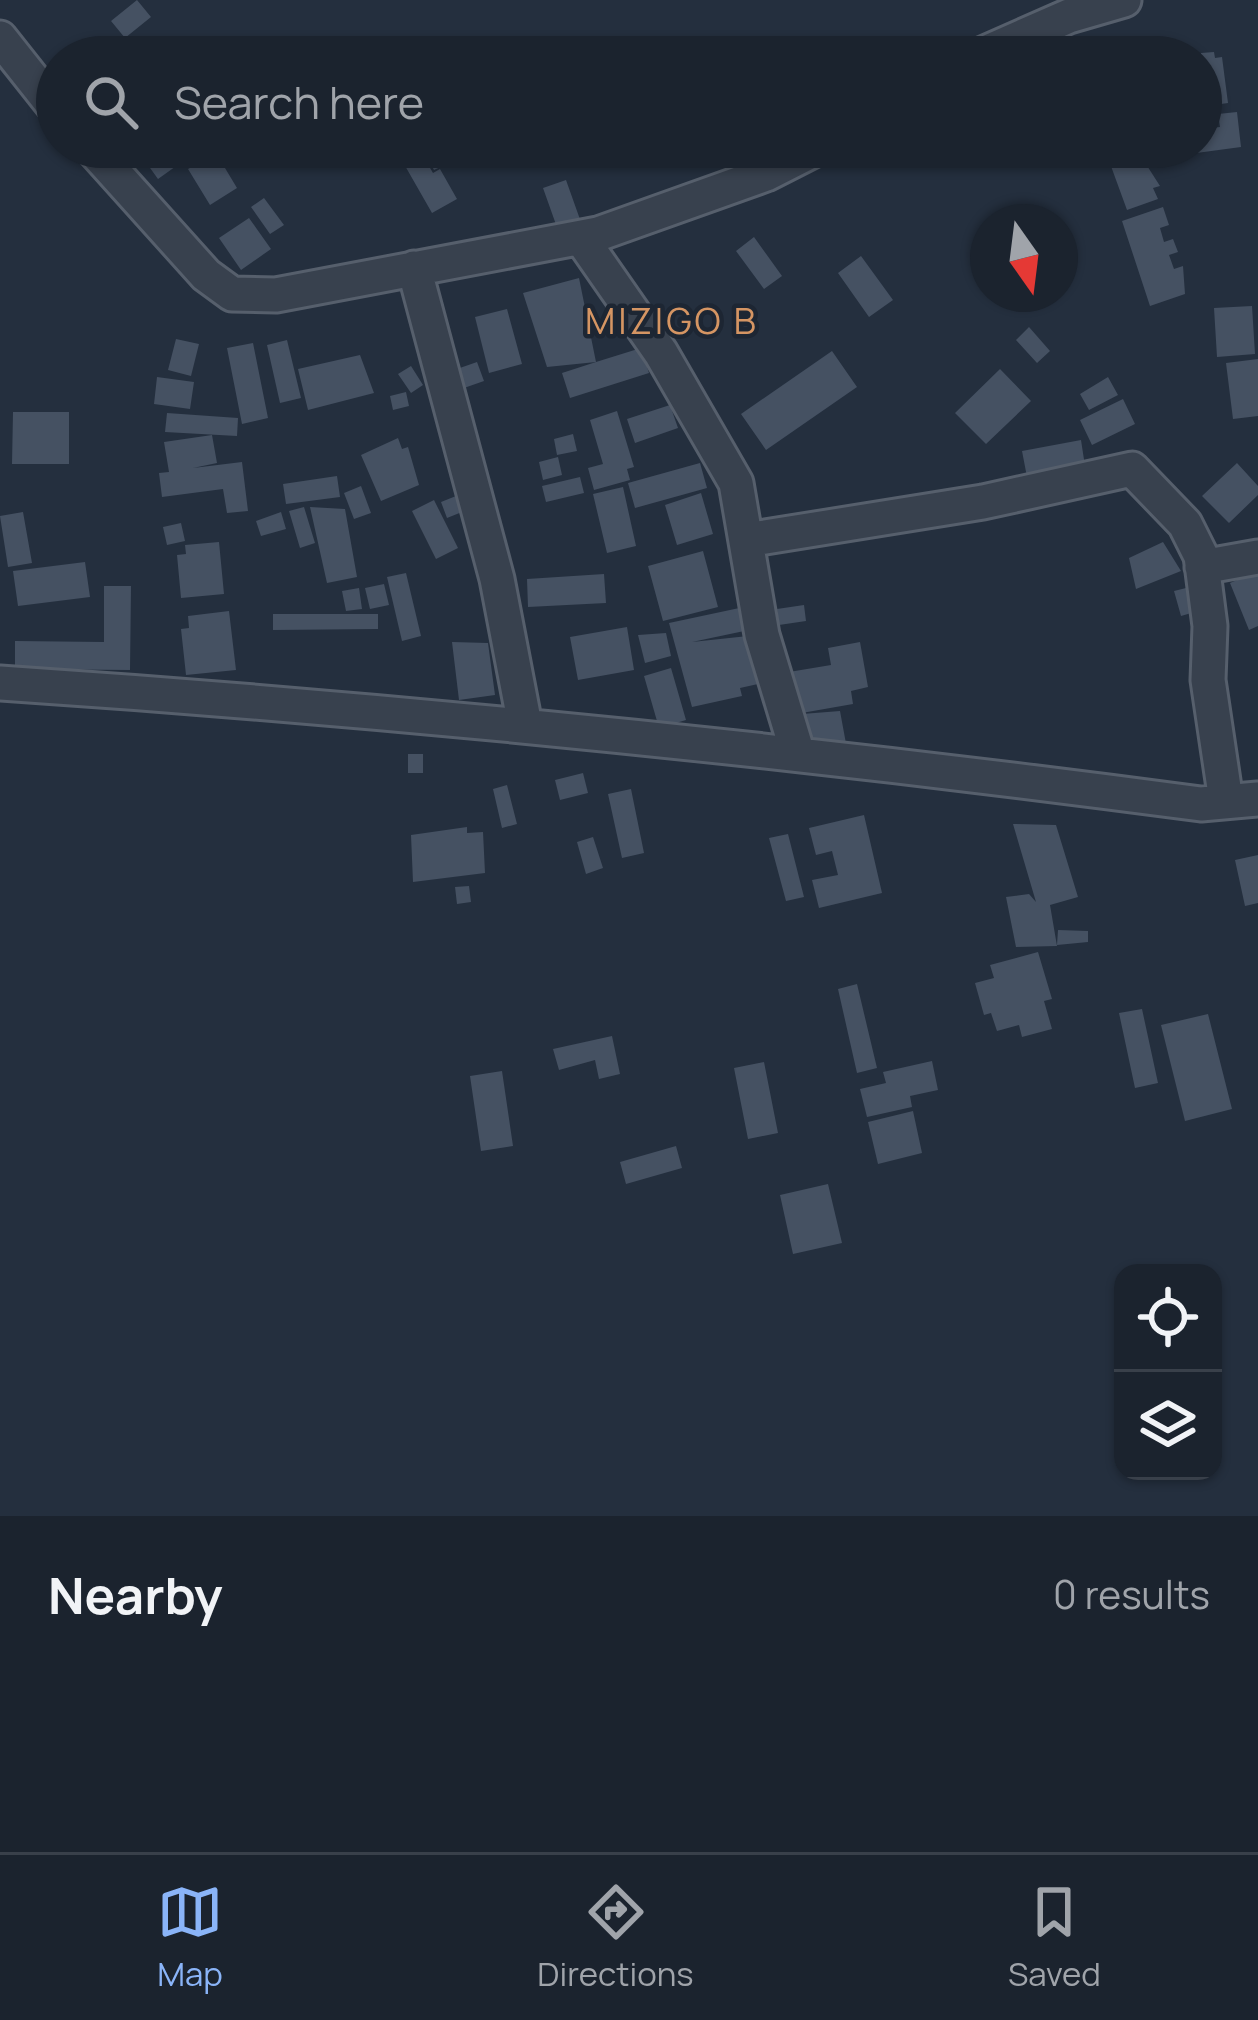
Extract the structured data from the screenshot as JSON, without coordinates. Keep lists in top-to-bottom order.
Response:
{
  "districts": ["MIZIGO B"],
  "north": "bottom",
  "page": {
    "search": "Search here",
    "heading": ["Nearby", "0 results"],
    "nav": ["Map", "Directions", "Saved"]
  }
}
